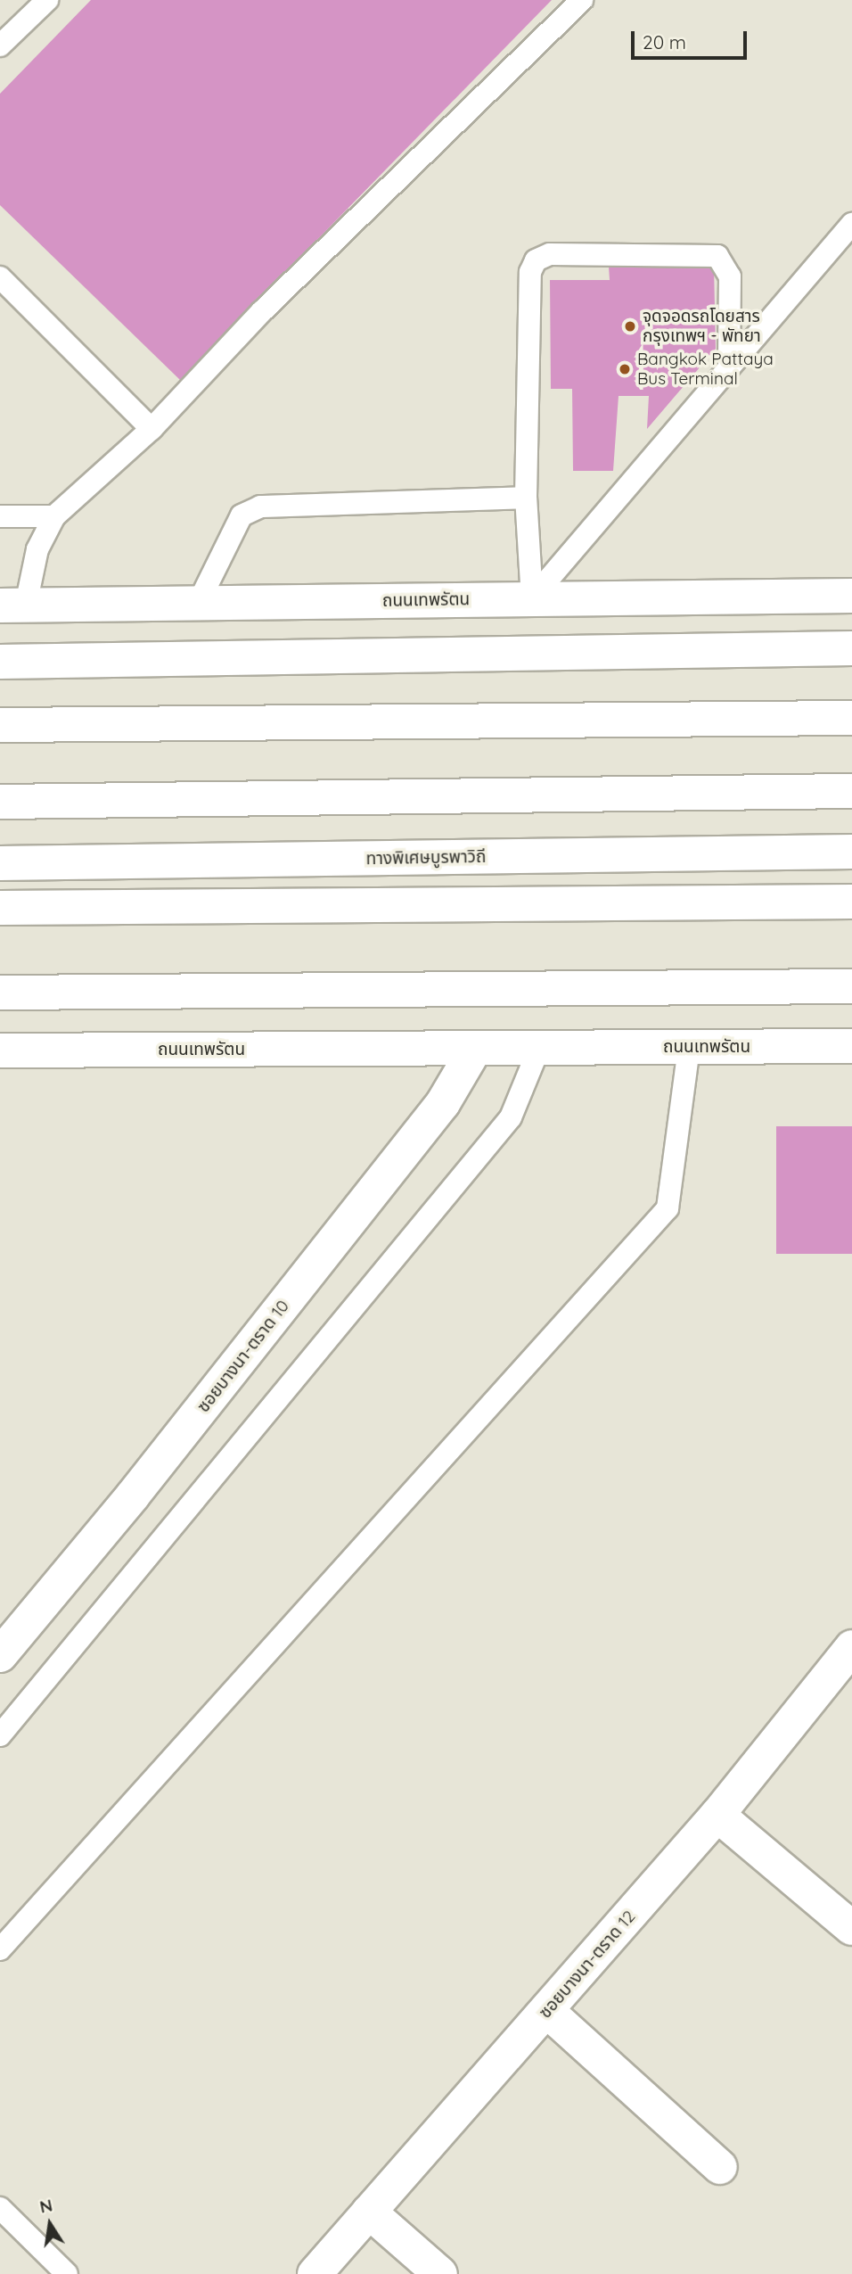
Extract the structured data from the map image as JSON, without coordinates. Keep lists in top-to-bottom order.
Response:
{
  "streets": {
    "main road": [
      "ถนนเทพรัตน",
      "ทางพิเศษบูรพาวิถี",
      "ซอยบางนา-ตราด 10",
      "ซอยบางนา-ตราด 12"
    ]
  },
  "crossings": [
    ["ถนนเทพรัตน", "ซอยบางนา-ตราด 10"]
  ],
  "places": ["จุดจอดรถโดยสาร กรุงเทพฯ - พัทยา", "Bangkok Pattaya Bus Terminal"],
  "scale_bar": "20 m",
  "north": "top"
}
